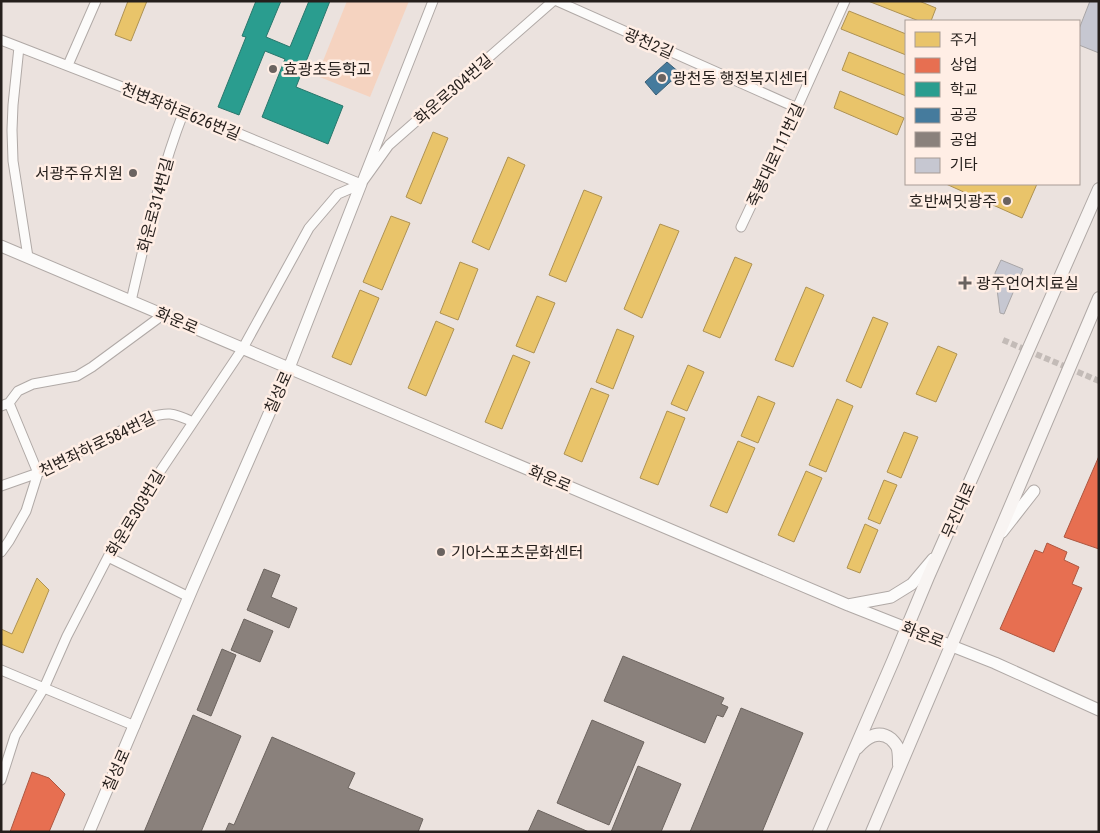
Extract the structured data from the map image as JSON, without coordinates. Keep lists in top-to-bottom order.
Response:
{
  "streets": {
    "main road": ["무진대로"],
    "street": [
      "광천2길",
      "화운로304번길",
      "천변좌하로626번길",
      "죽봉대로111번길",
      "화운로314번길",
      "화운로",
      "칠성로",
      "천변좌하로584번길",
      "화운로303번길"
    ]
  },
  "crossings": [
    ["광천2길", "죽봉대로111번길"],
    ["화운로304번길", "천변좌하로626번길"],
    ["화운로304번길", "칠성로"],
    ["천변좌하로626번길", "화운로314번길"],
    ["천변좌하로626번길", "칠성로"],
    ["화운로314번길", "화운로"],
    ["화운로", "칠성로"],
    ["화운로", "무진대로"],
    ["화운로", "화운로303번길"],
    ["천변좌하로584번길", "화운로303번길"]
  ],
  "places": {
    "other": [
      "효광초등학교",
      "광천동 행정복지센터",
      "서광주유치원",
      "호반써밋광주",
      "기아스포츠문화센터"
    ],
    "health": ["광주언어치료실"]
  },
  "legend": [
    "주거",
    "상업",
    "학교",
    "공공",
    "공업",
    "기타"
  ]
}
